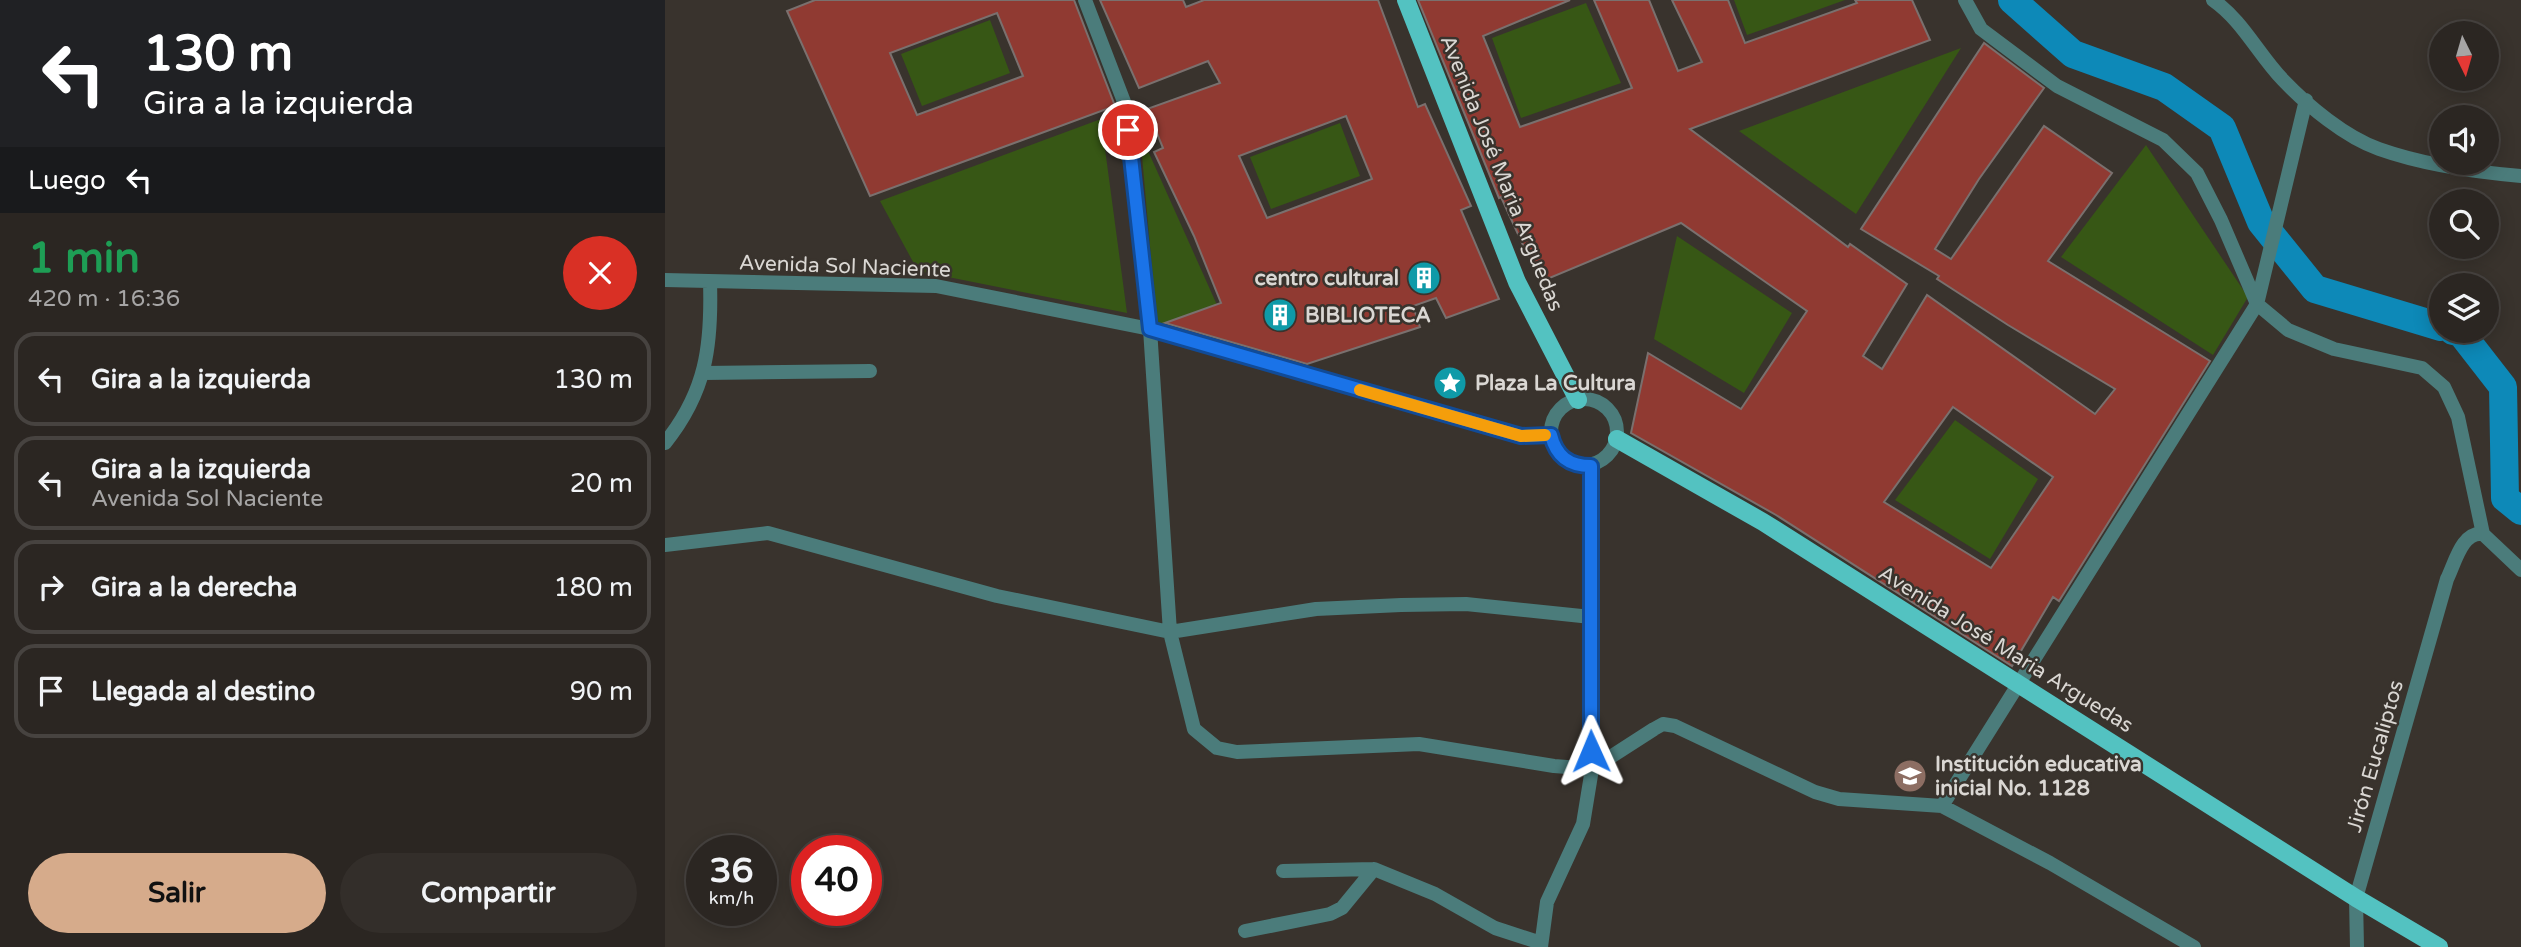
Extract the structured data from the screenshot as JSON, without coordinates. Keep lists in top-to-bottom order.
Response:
{
  "streets": {
    "main road": ["Avenida José Maria Arguedas"],
    "street": ["Avenida Sol Naciente", "Jirón Eucaliptos"]
  },
  "crossings": [
    ["Avenida José Maria Arguedas", "Avenida Sol Naciente"],
    ["Avenida José Maria Arguedas", "Jirón Eucaliptos"]
  ],
  "places": {
    "building": ["centro cultural", "BIBLIOTECA"],
    "place": ["Plaza La Cultura"],
    "school or university": ["Institución educativa inicial No. 1128"]
  },
  "north": "bottom",
  "page": {
    "turn": ["130 m", "Gira a la izquierda"],
    "then": "Luego",
    "heading": ["1 min", "420 m · 16:36"],
    "list": [
      {
        "name": "Gira a la izquierda",
        "value": "130 m"
      },
      {
        "name": "Gira a la izquierda",
        "note": "Avenida Sol Naciente",
        "value": "20 m"
      },
      {
        "name": "Gira a la derecha",
        "value": "180 m"
      },
      {
        "name": "Llegada al destino",
        "value": "90 m"
      }
    ],
    "speed": "36 km/h",
    "limit": "40",
    "buttons": ["Salir", "Compartir"]
  }
}
